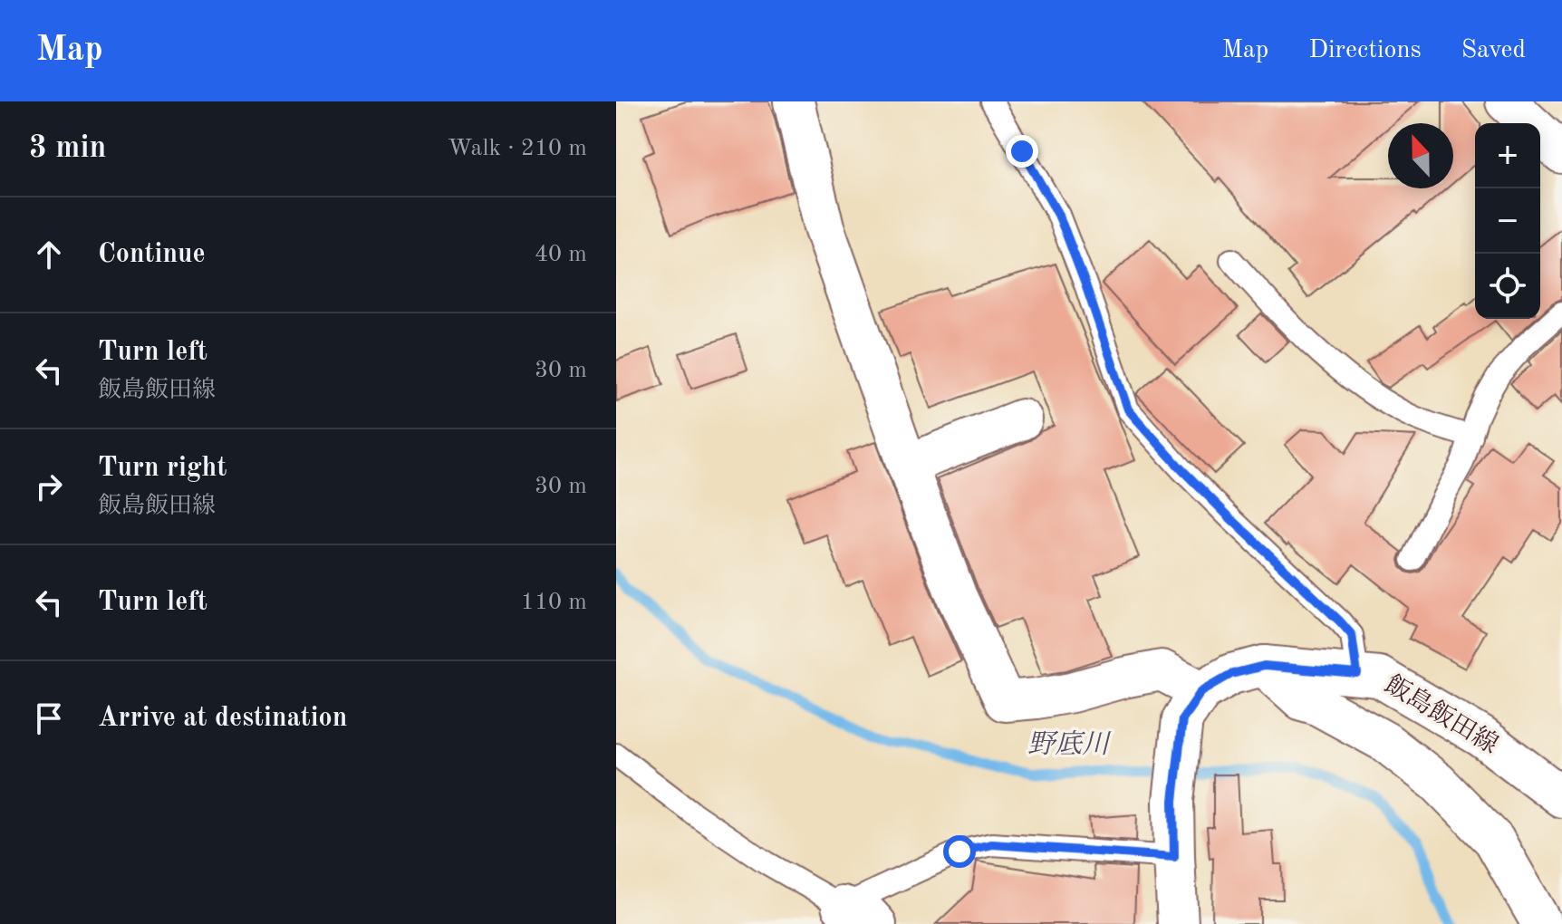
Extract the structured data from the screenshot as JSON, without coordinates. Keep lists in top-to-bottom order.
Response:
{
  "streets": {
    "street": ["飯島飯田線"]
  },
  "water": ["野底川"],
  "north": "top",
  "page": {
    "header": "Map",
    "nav": ["Map", "Directions", "Saved"],
    "heading": ["3 min", "Walk · 210 m"],
    "map_buttons": ["+", "−"],
    "list": [
      ["Continue", "40 m"],
      ["Turn left", "飯島飯田線", "30 m"],
      ["Turn right", "飯島飯田線", "30 m"],
      ["Turn left", "110 m"],
      "Arrive at destination"
    ]
  }
}
